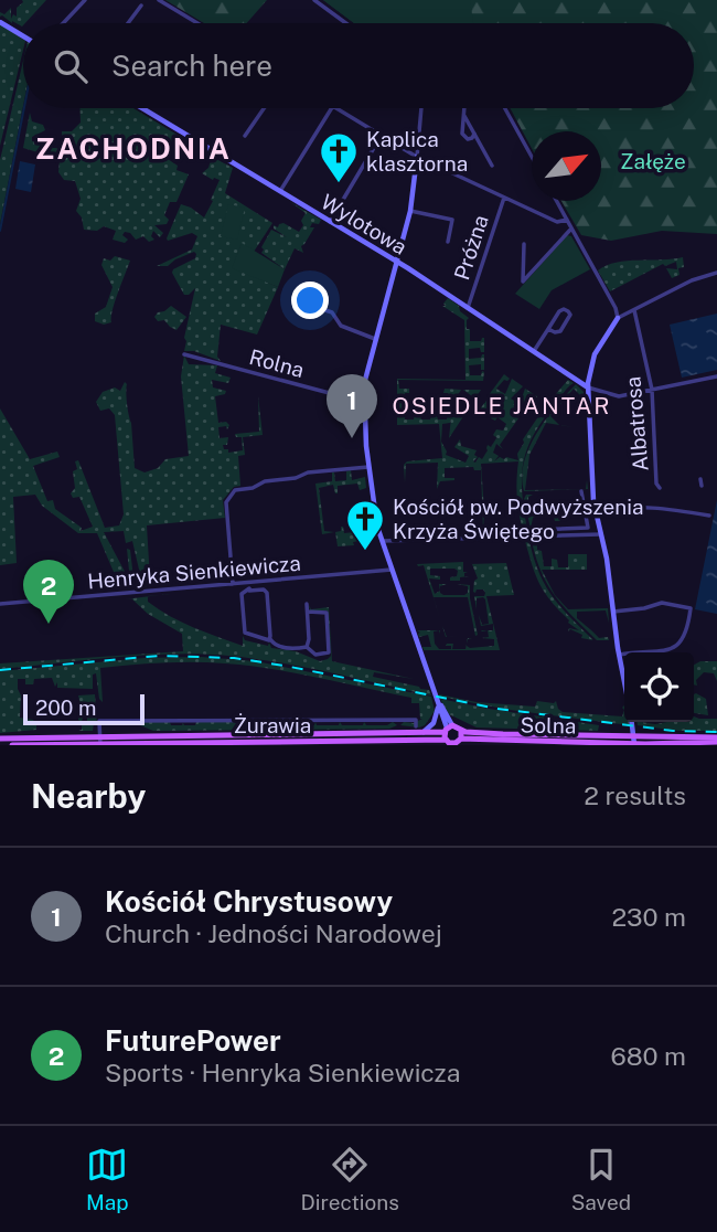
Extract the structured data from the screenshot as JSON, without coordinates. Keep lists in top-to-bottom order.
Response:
{
  "streets": {
    "main road": ["Żurawia", "Solna"],
    "street": [
      "Wylotowa",
      "Próżna",
      "Rolna",
      "Albatrosa",
      "Henryka Sienkiewicza"
    ]
  },
  "crossings": [
    ["Wylotowa", "Próżna"],
    ["Żurawia", "Solna"]
  ],
  "districts": ["ZACHODNIA", "OSIEDLE JANTAR"],
  "parks": ["Załęże"],
  "places": {
    "church": ["Kaplica klasztorna", "Kościół pw. Podwyższenia Krzyża Świętego"]
  },
  "scale_bar": "200 m",
  "north": "top right",
  "page": {
    "search": "Search here",
    "pins": ["1", "2"],
    "scale": "200 m",
    "heading": ["Nearby", "2 results"],
    "list": [
      {
        "mark": "1",
        "name": "Kościół Chrystusowy",
        "note": "Church · Jedności Narodowej",
        "value": "230 m"
      },
      {
        "mark": "2",
        "name": "FuturePower",
        "note": "Sports · Henryka Sienkiewicza",
        "value": "680 m"
      }
    ],
    "nav": ["Map", "Directions", "Saved"]
  }
}
